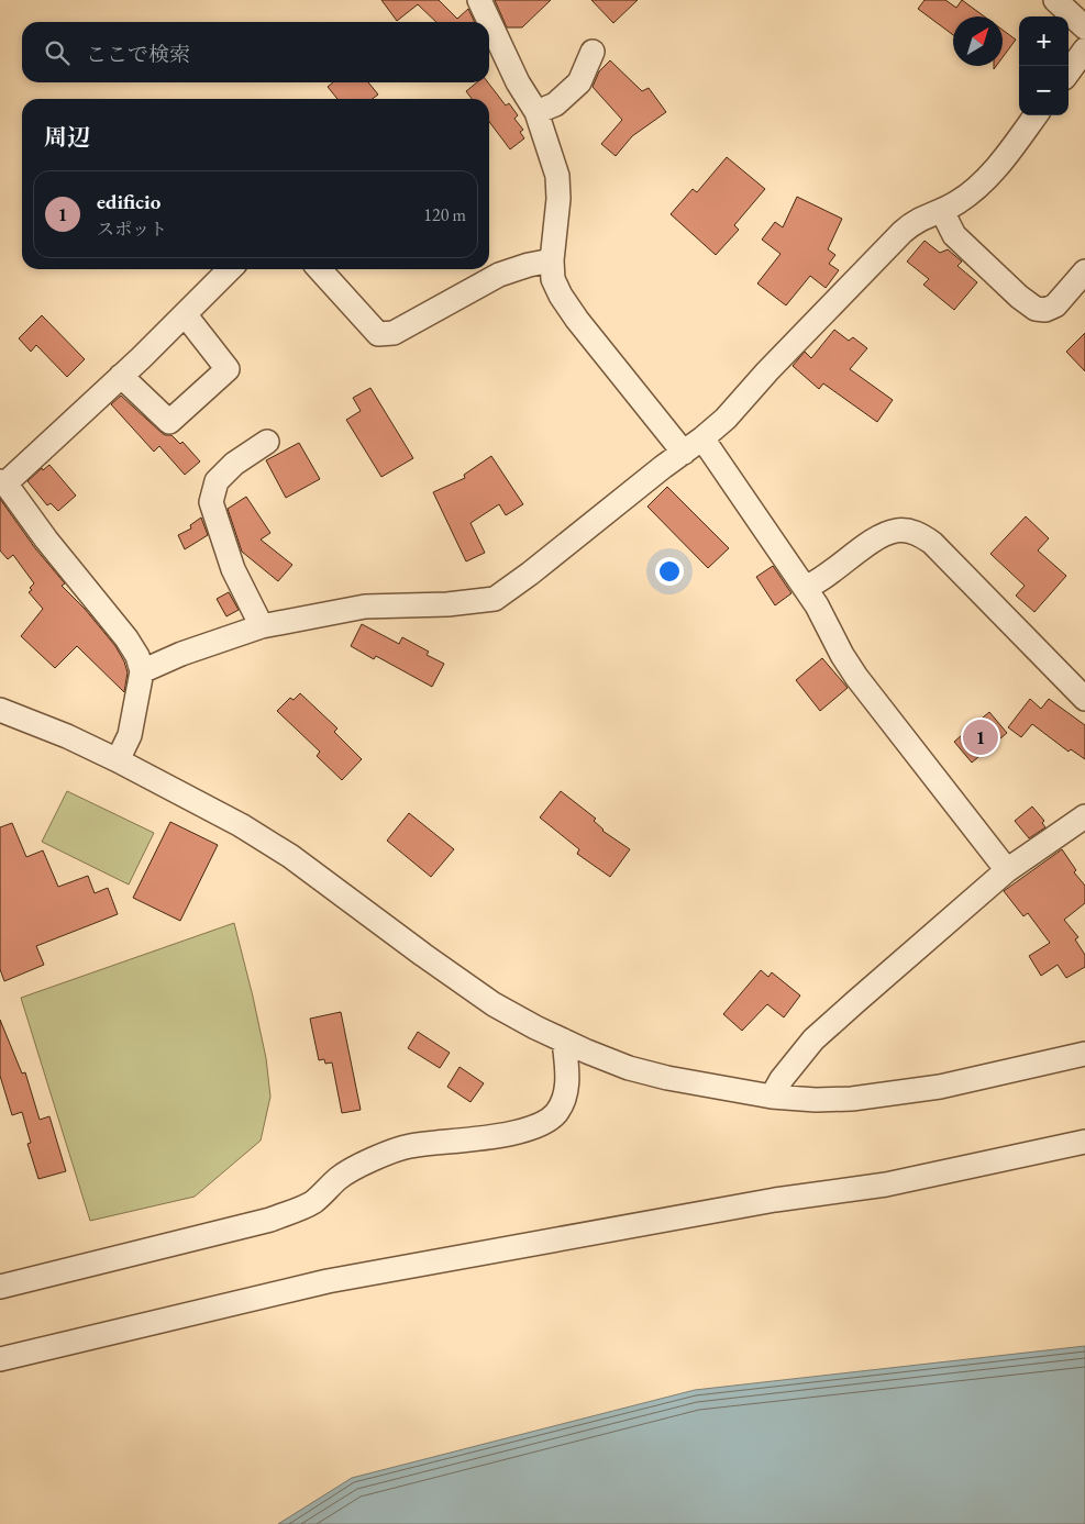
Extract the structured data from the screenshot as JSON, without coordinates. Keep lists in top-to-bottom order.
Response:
{
  "north": "top right",
  "page": {
    "map_buttons": ["+", "−"],
    "search": "ここで検索",
    "heading": "周辺",
    "list": [
      {
        "mark": "1",
        "name": "edificio",
        "note": "スポット",
        "value": "120 m"
      }
    ],
    "pins": "1"
  }
}
